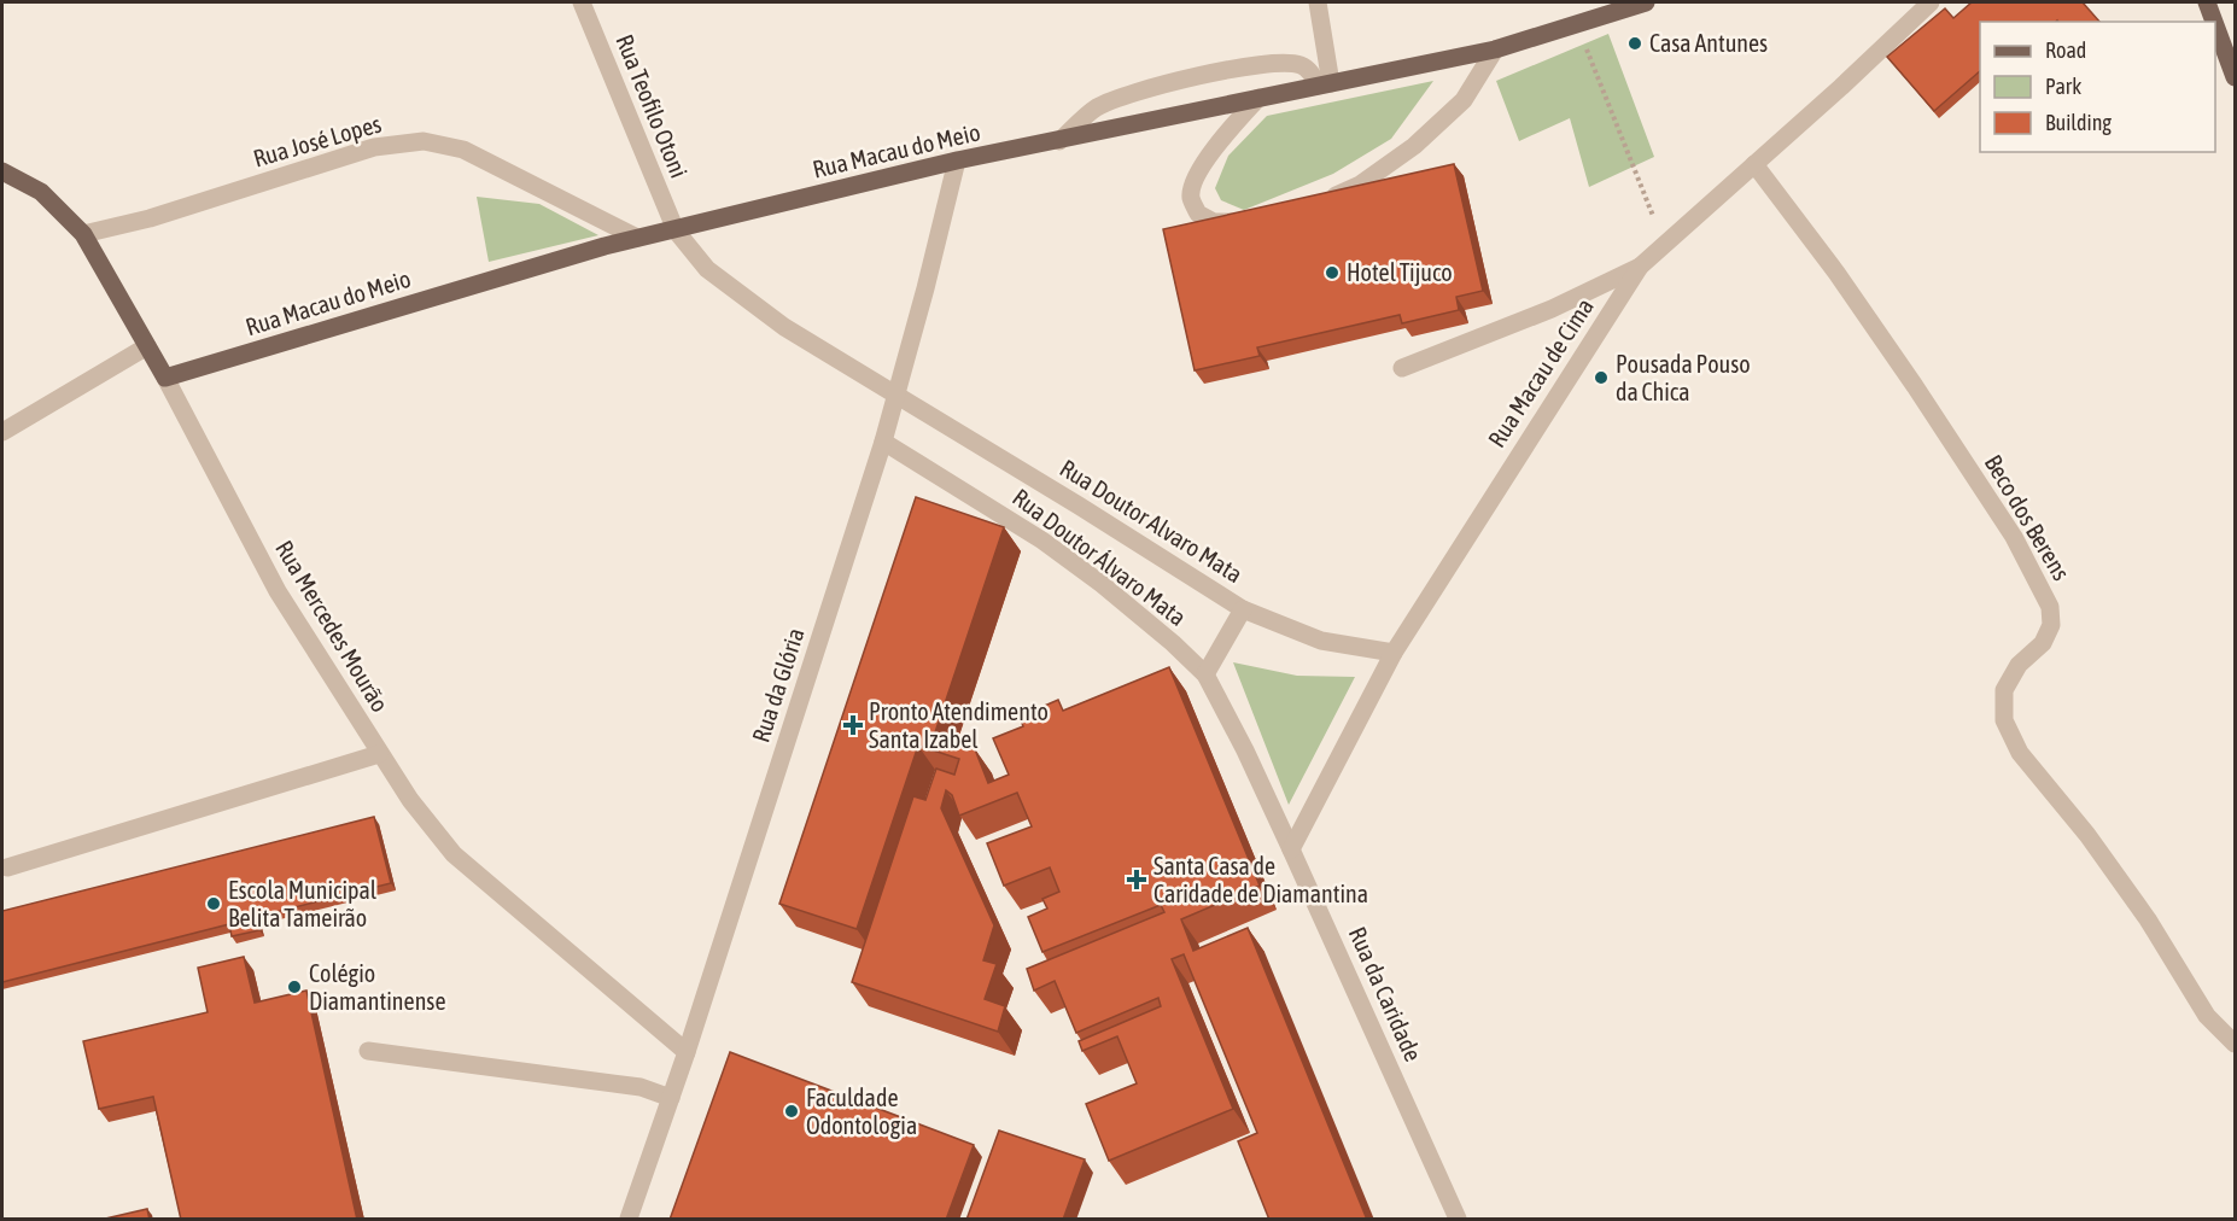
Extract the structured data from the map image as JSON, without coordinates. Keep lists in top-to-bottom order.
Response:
{
  "streets": {
    "main road": ["Rua Macau do Meio", "Rua Mercedes Mourão"],
    "street": [
      "Rua Teofilo Otoni",
      "Rua José Lopes",
      "Rua Macau de Cima",
      "Beco dos Berens",
      "Rua Doutor Alvaro Mata",
      "Rua Doutor Álvaro Mata",
      "Rua da Glória",
      "Rua da Caridade"
    ]
  },
  "crossings": [
    ["Rua Teofilo Otoni", "Rua Macau do Meio"],
    ["Rua Teofilo Otoni", "Rua Doutor Alvaro Mata"],
    ["Rua Teofilo Otoni", "Rua da Glória"],
    ["Rua José Lopes", "Rua Macau do Meio"],
    ["Rua José Lopes", "Rua Mercedes Mourão"],
    ["Rua Macau do Meio", "Rua Mercedes Mourão"],
    ["Rua Macau do Meio", "Rua da Glória"],
    ["Rua Macau de Cima", "Beco dos Berens"],
    ["Rua Macau de Cima", "Rua Doutor Alvaro Mata"],
    ["Rua Macau de Cima", "Rua da Caridade"],
    ["Rua Doutor Alvaro Mata", "Rua da Glória"],
    ["Rua Doutor Álvaro Mata", "Rua da Glória"],
    ["Rua Doutor Álvaro Mata", "Rua da Caridade"],
    ["Rua Mercedes Mourão", "Rua da Glória"]
  ],
  "places": {
    "other": [
      "Casa Antunes",
      "Hotel Tijuco",
      "Pousada Pouso da Chica",
      "Escola Municipal Belita Tameirão",
      "Colégio Diamantinense",
      "Faculdade Odontologia"
    ],
    "health": ["Pronto Atendimento Santa Izabel", "Santa Casa de Caridade de Diamantina"]
  },
  "legend": ["Road", "Park", "Building"]
}
